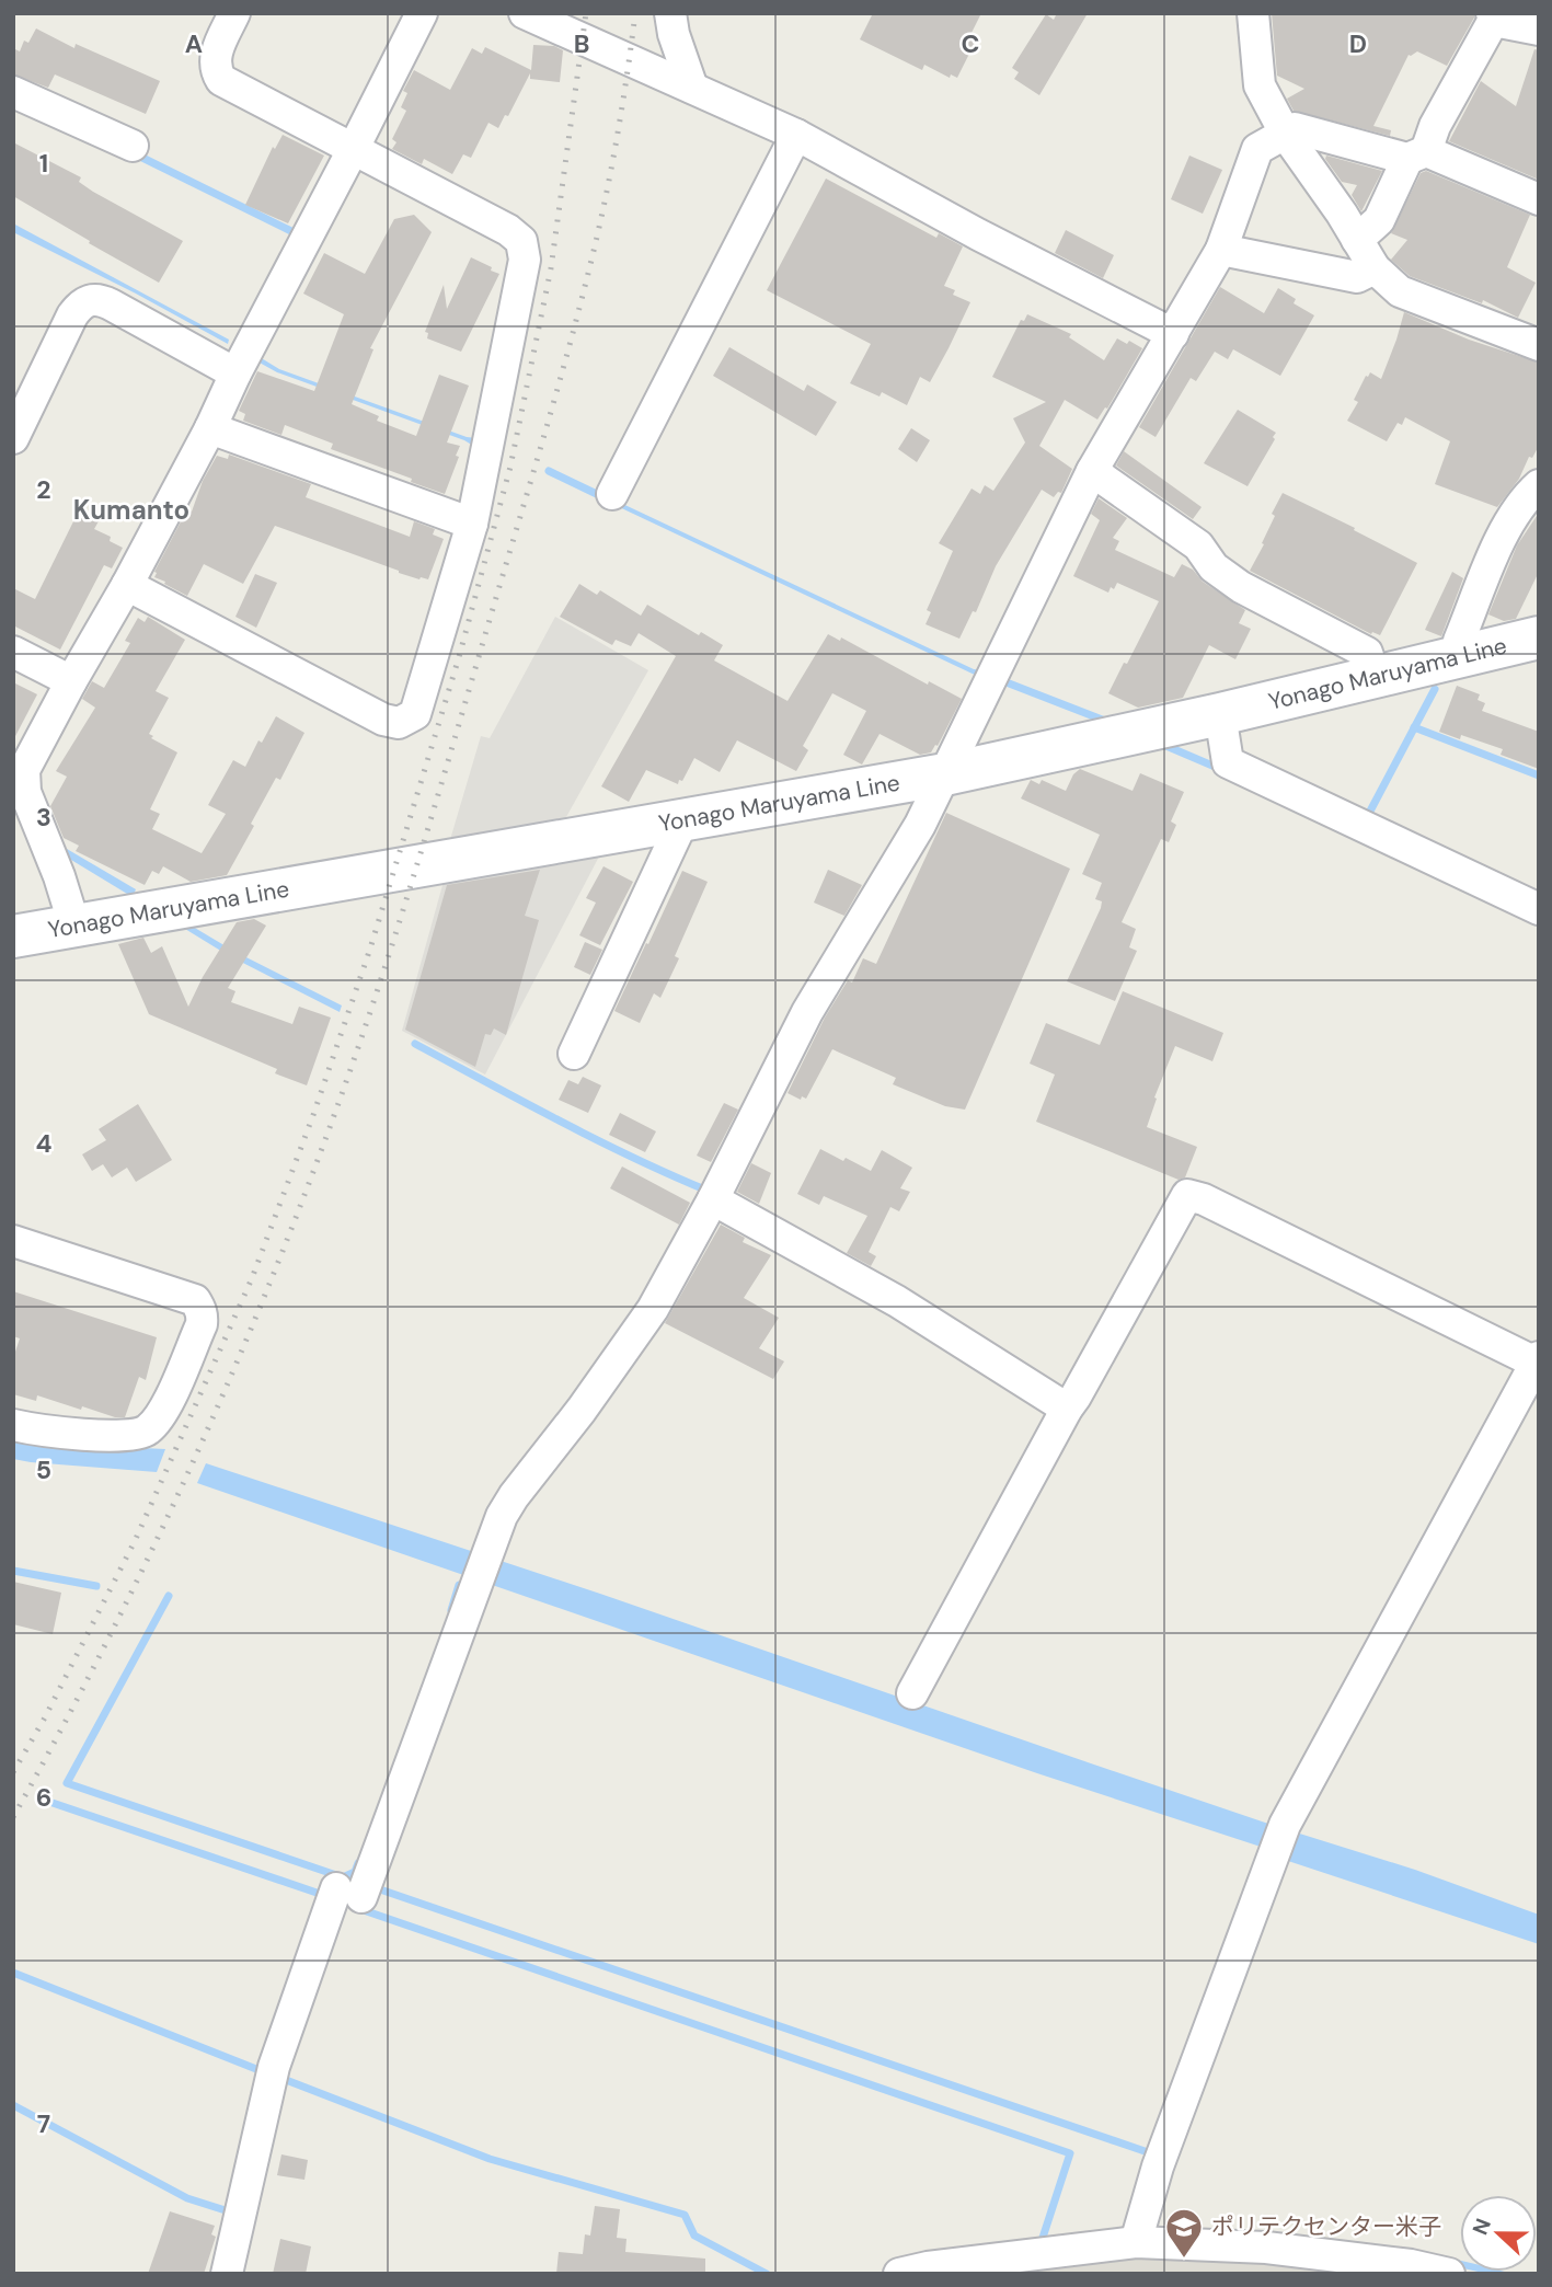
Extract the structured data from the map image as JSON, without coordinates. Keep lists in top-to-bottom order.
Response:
{
  "streets": {
    "main road": ["Yonago Maruyama Line"]
  },
  "districts": ["Kumanto"],
  "places": {
    "school or university": ["ポリテクセンター米子"]
  },
  "north": "left",
  "grid": {
    "columns": [
      "A",
      "B",
      "C",
      "D"
    ],
    "rows": [
      "1",
      "2",
      "3",
      "4",
      "5",
      "6",
      "7"
    ]
  }
}
